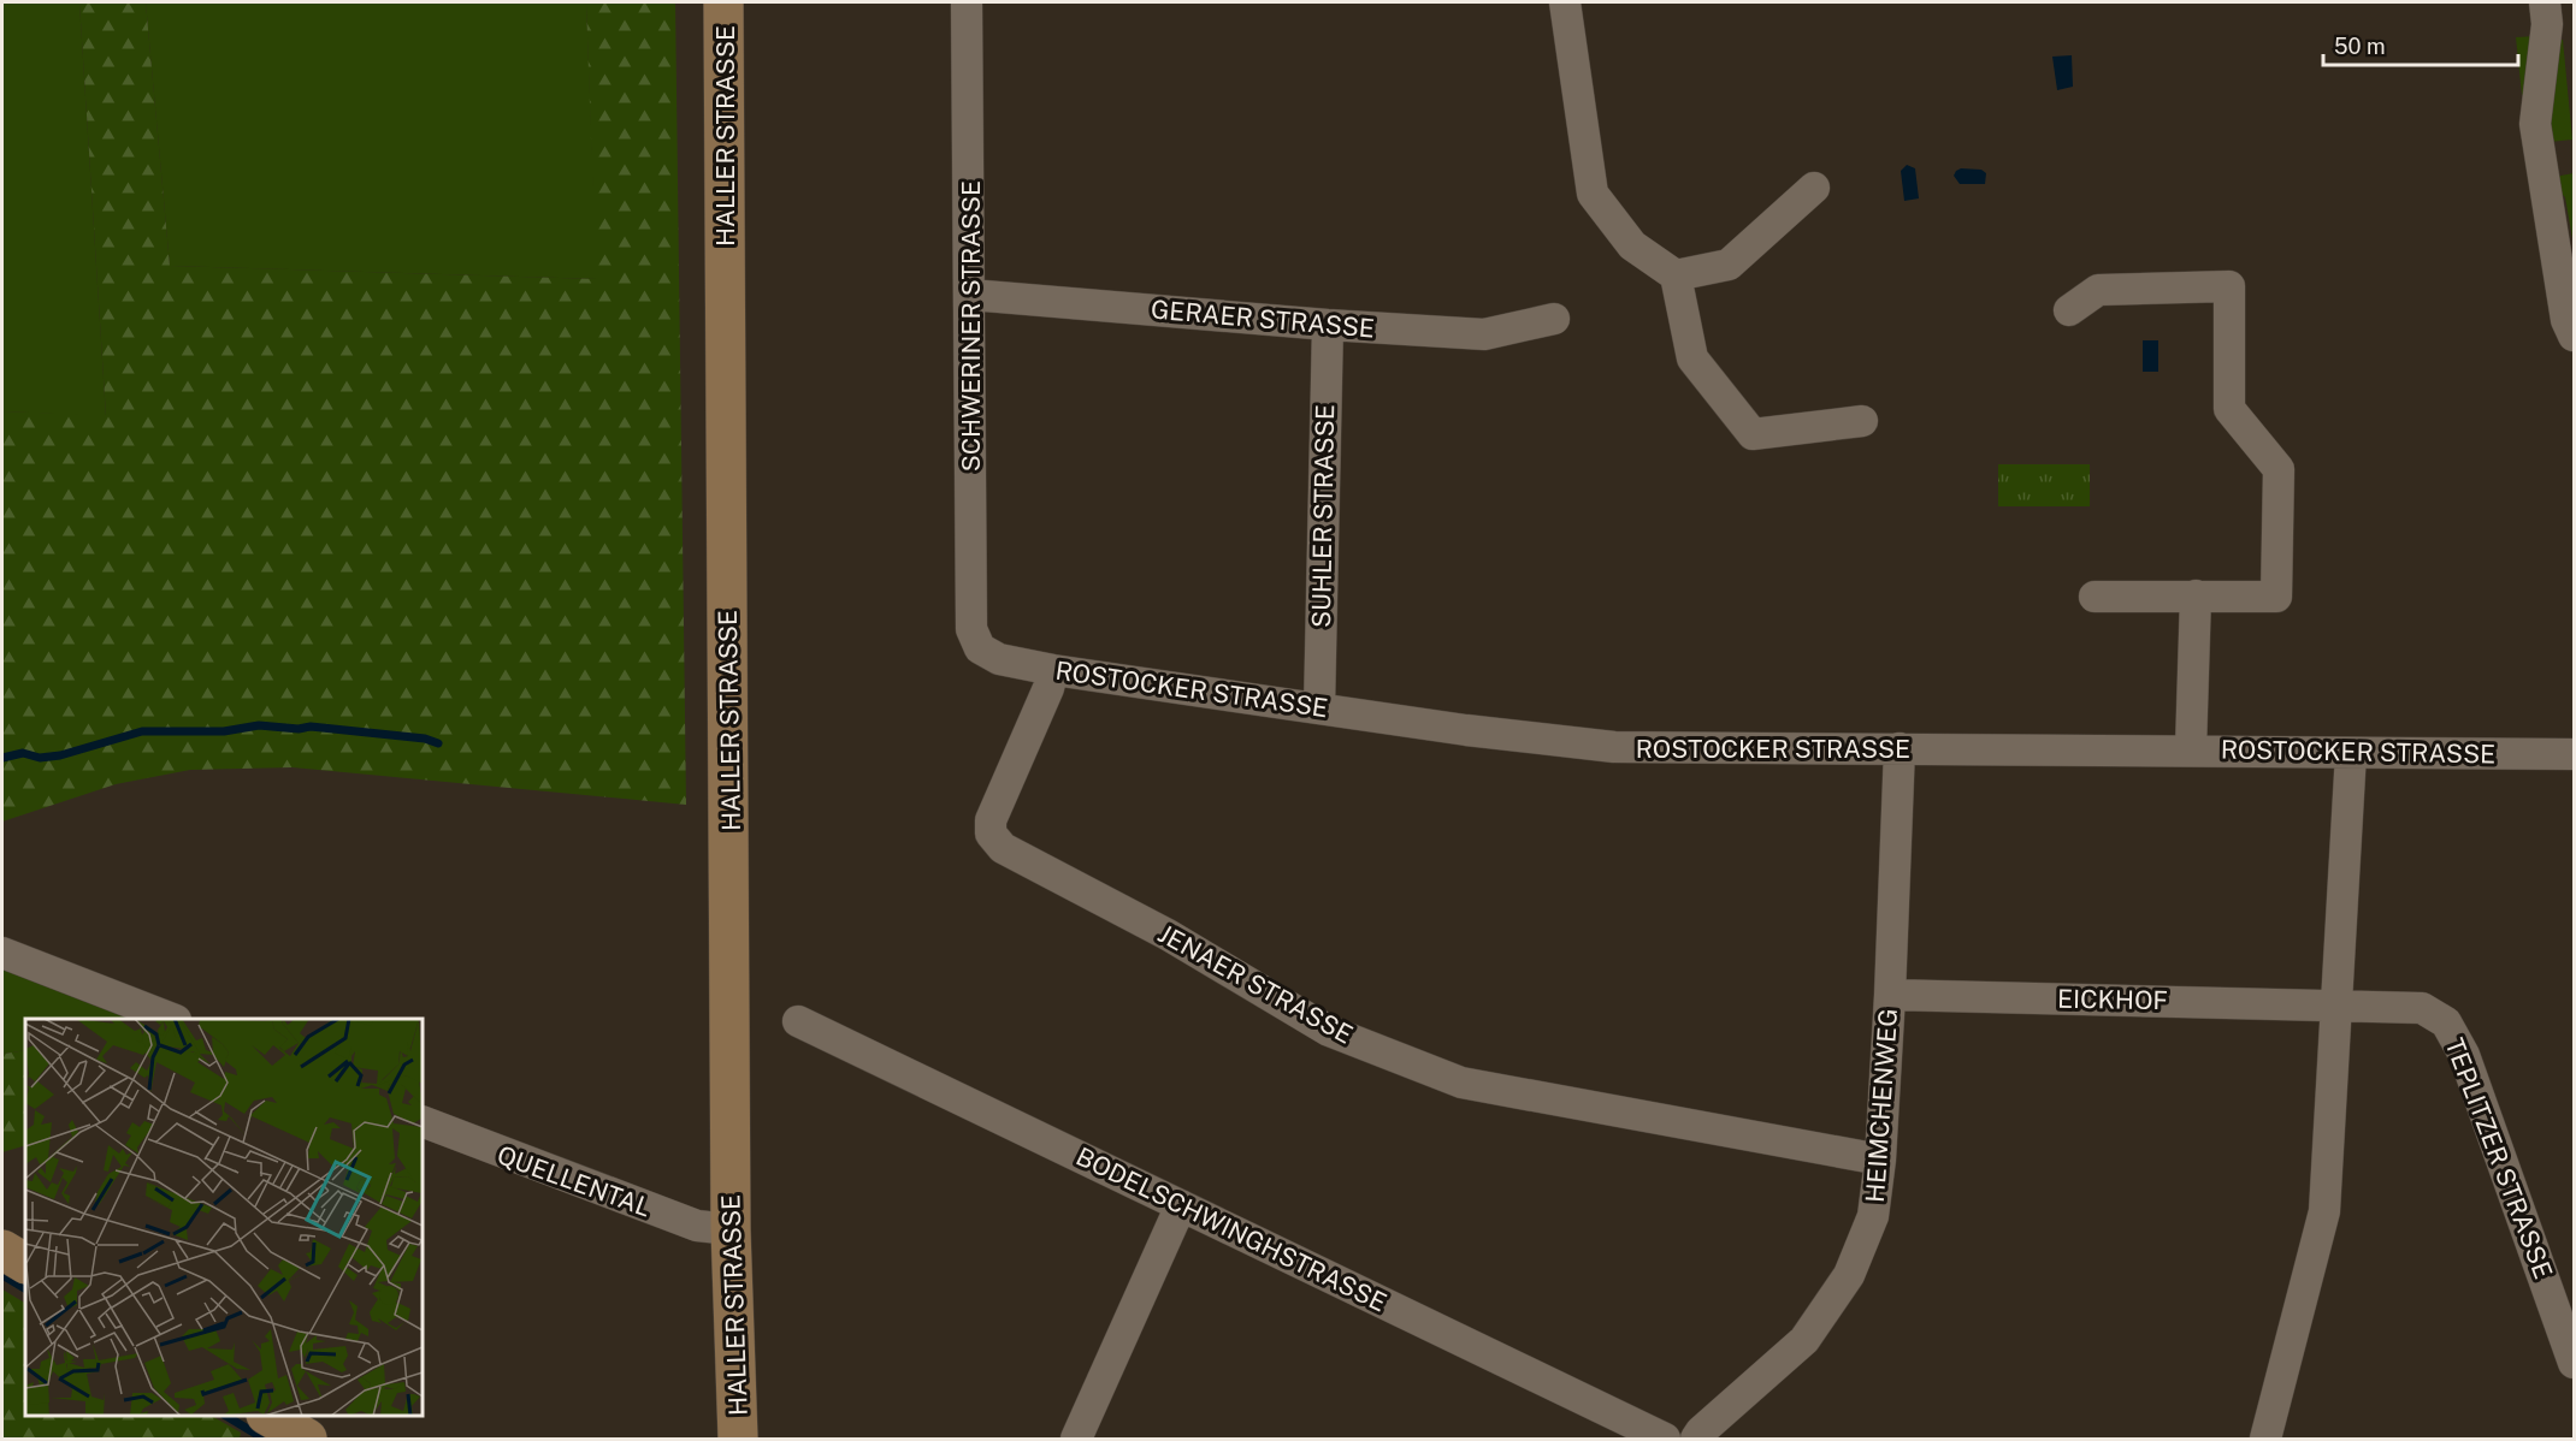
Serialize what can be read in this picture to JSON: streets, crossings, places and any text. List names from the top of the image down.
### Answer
{
  "streets": {
    "main road": ["HALLER STRASSE"],
    "street": [
      "GERAER STRASSE",
      "SCHWERINER STRASSE",
      "SUHLER STRASSE",
      "ROSTOCKER STRASSE",
      "JENAER STRASSE",
      "EICKHOF",
      "HEIMCHENWEG",
      "TEPLITZER STRASSE",
      "QUELLENTAL",
      "BODELSCHWINGHSTRASSE"
    ]
  },
  "crossings": [
    ["HALLER STRASSE", "QUELLENTAL"],
    ["GERAER STRASSE", "SCHWERINER STRASSE"],
    ["GERAER STRASSE", "SUHLER STRASSE"],
    ["SCHWERINER STRASSE", "ROSTOCKER STRASSE"],
    ["SUHLER STRASSE", "ROSTOCKER STRASSE"],
    ["ROSTOCKER STRASSE", "JENAER STRASSE"],
    ["ROSTOCKER STRASSE", "HEIMCHENWEG"],
    ["JENAER STRASSE", "HEIMCHENWEG"],
    ["EICKHOF", "HEIMCHENWEG"],
    ["EICKHOF", "TEPLITZER STRASSE"]
  ],
  "scale_bar": "50 m"
}
